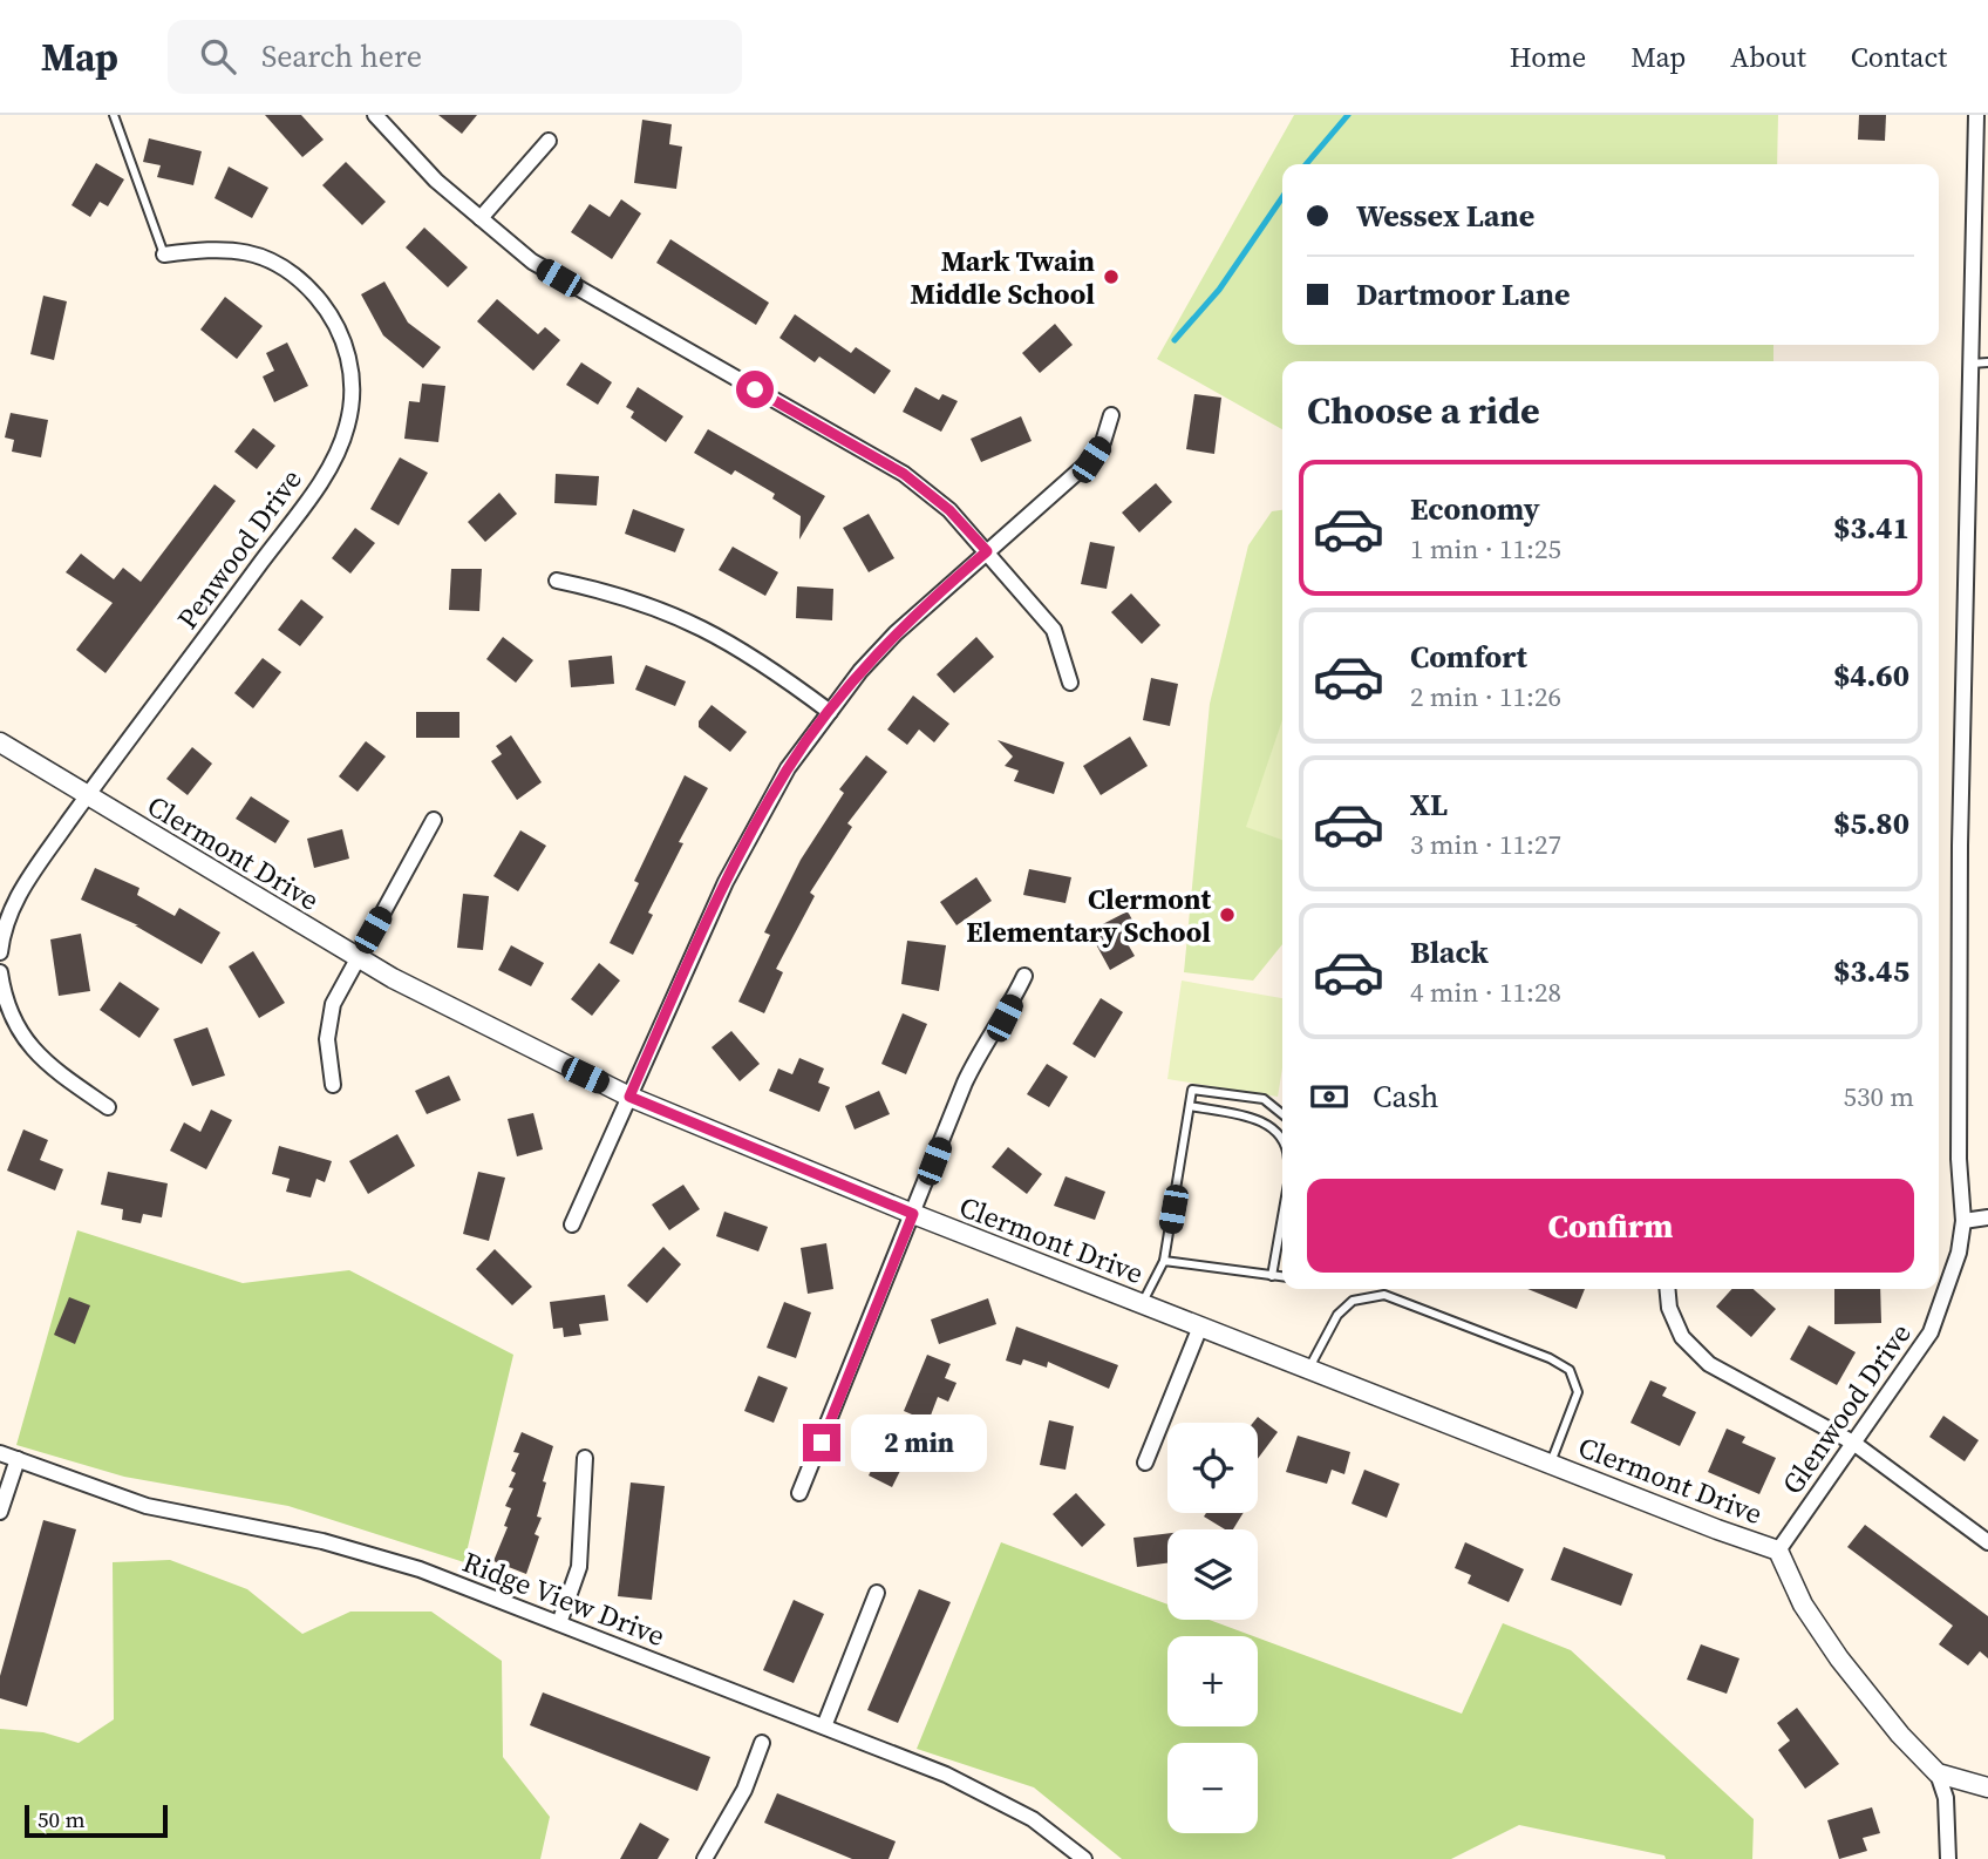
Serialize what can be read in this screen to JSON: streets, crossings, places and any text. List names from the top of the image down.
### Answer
{
  "streets": {
    "street": [
      "Penwood Drive",
      "Clermont Drive",
      "Glenwood Drive",
      "Ridge View Drive"
    ]
  },
  "crossings": [
    ["Penwood Drive", "Clermont Drive"],
    ["Clermont Drive", "Glenwood Drive"]
  ],
  "places": ["Mark Twain Middle School", "Clermont Elementary School"],
  "scale_bar": "50 m",
  "page": {
    "header": "Map",
    "search": "Search here",
    "nav": [
      "Home",
      "Map",
      "About",
      "Contact"
    ],
    "banner": ["Wessex Lane", "Dartmoor Lane"],
    "heading": "Choose a ride",
    "list": [
      {
        "name": "Economy",
        "note": "1 min · 11:25",
        "value": "$3.41"
      },
      {
        "name": "Comfort",
        "note": "2 min · 11:26",
        "value": "$4.60"
      },
      {
        "name": "XL",
        "note": "3 min · 11:27",
        "value": "$5.80"
      },
      {
        "name": "Black",
        "note": "4 min · 11:28",
        "value": "$3.45"
      }
    ],
    "pay": ["Cash", "530 m"],
    "buttons": "Confirm",
    "bubble": "2 min",
    "map_buttons": ["+", "−"],
    "scale": "50 m"
  }
}
